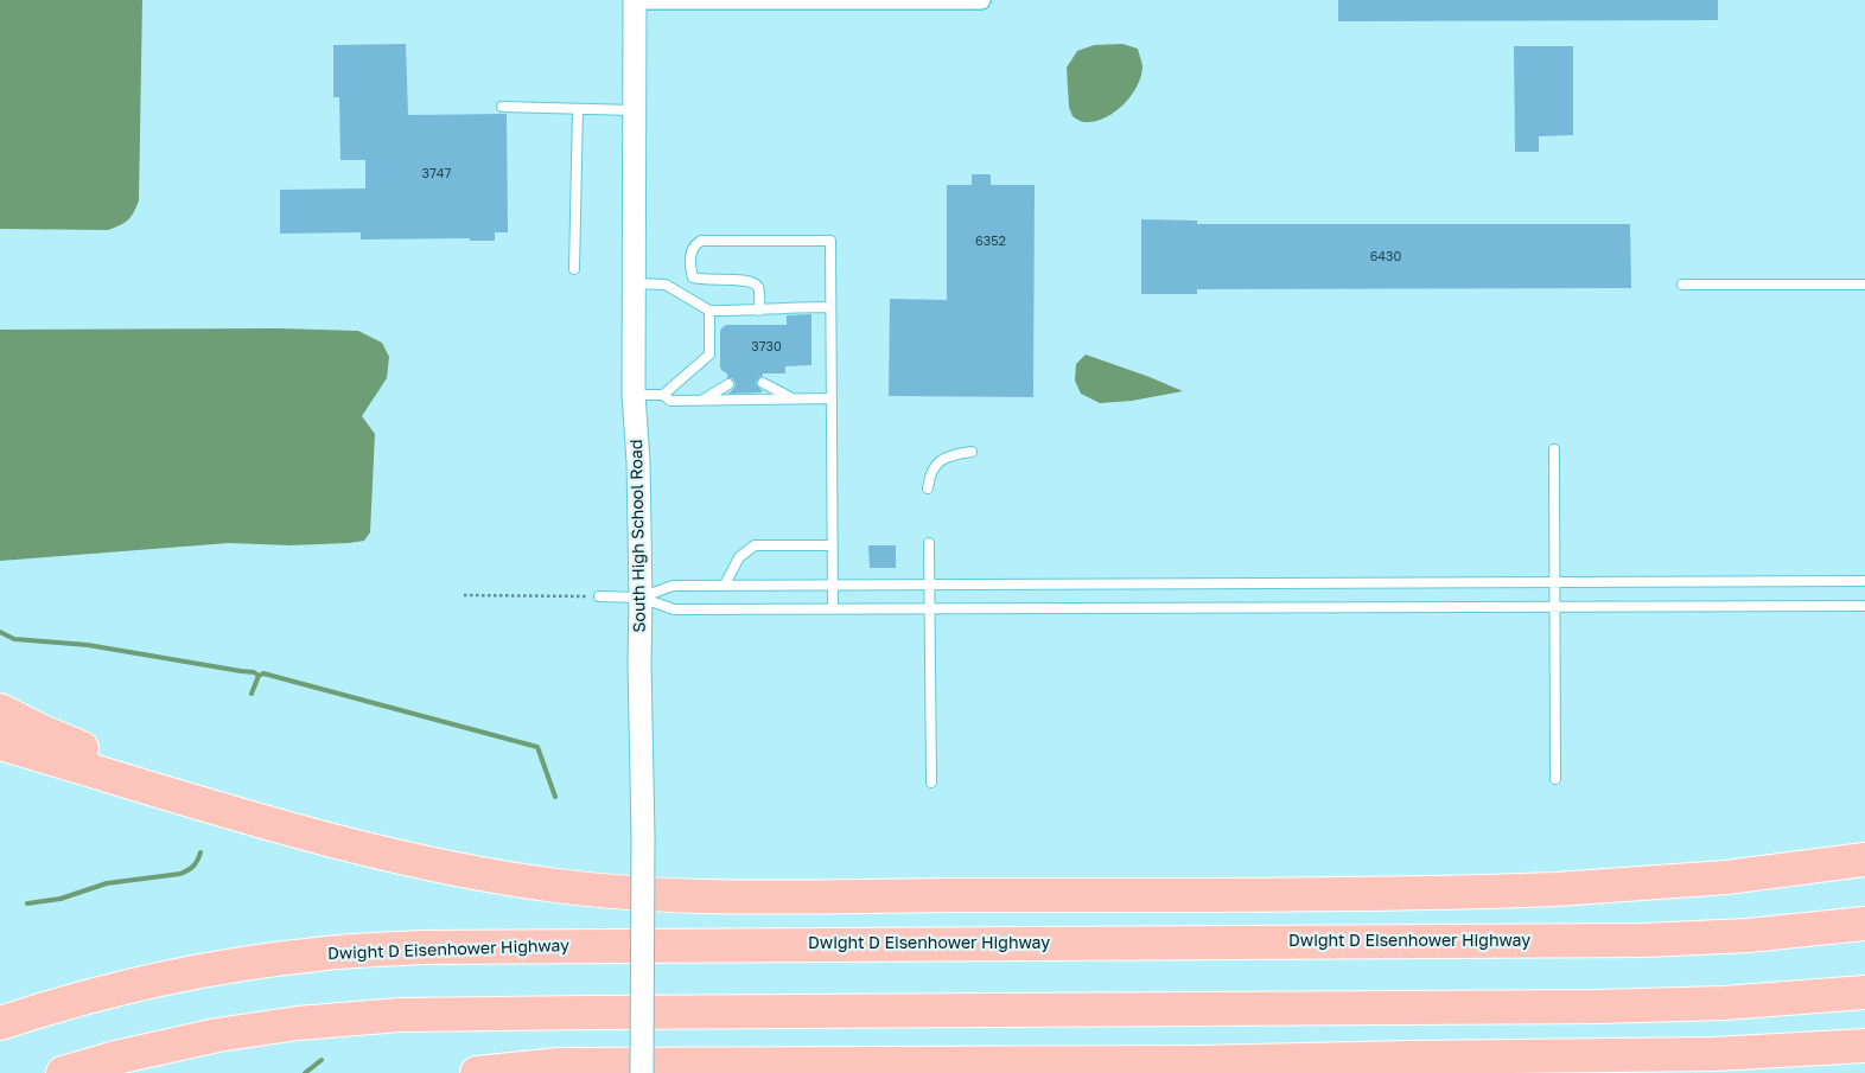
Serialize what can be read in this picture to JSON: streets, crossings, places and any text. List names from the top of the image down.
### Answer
{
  "streets": {
    "highway": ["Dwight D Eisenhower Highway"],
    "street": ["South High School Road"]
  },
  "house_numbers": [
    "3747",
    "6352",
    "6430",
    "3730"
  ]
}
